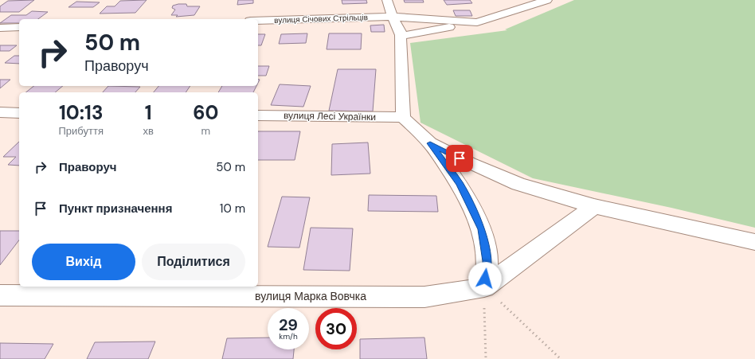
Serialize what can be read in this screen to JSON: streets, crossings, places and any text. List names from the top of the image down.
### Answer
{
  "streets": {
    "street": ["вулиця Січових Стрільців", "вулиця Лесі Українки", "вулиця Марка Вовчка"]
  },
  "page": {
    "turn": ["50 m", "Праворуч"],
    "eta": [
      "10:13",
      "Прибуття",
      "1",
      "хв",
      "60",
      "m"
    ],
    "list": [
      {
        "name": "Праворуч",
        "value": "50 m"
      },
      {
        "name": "Пункт призначення",
        "value": "10 m"
      }
    ],
    "buttons": ["Вихід", "Поділитися"],
    "speed": "29 km/h",
    "limit": "30"
  }
}
